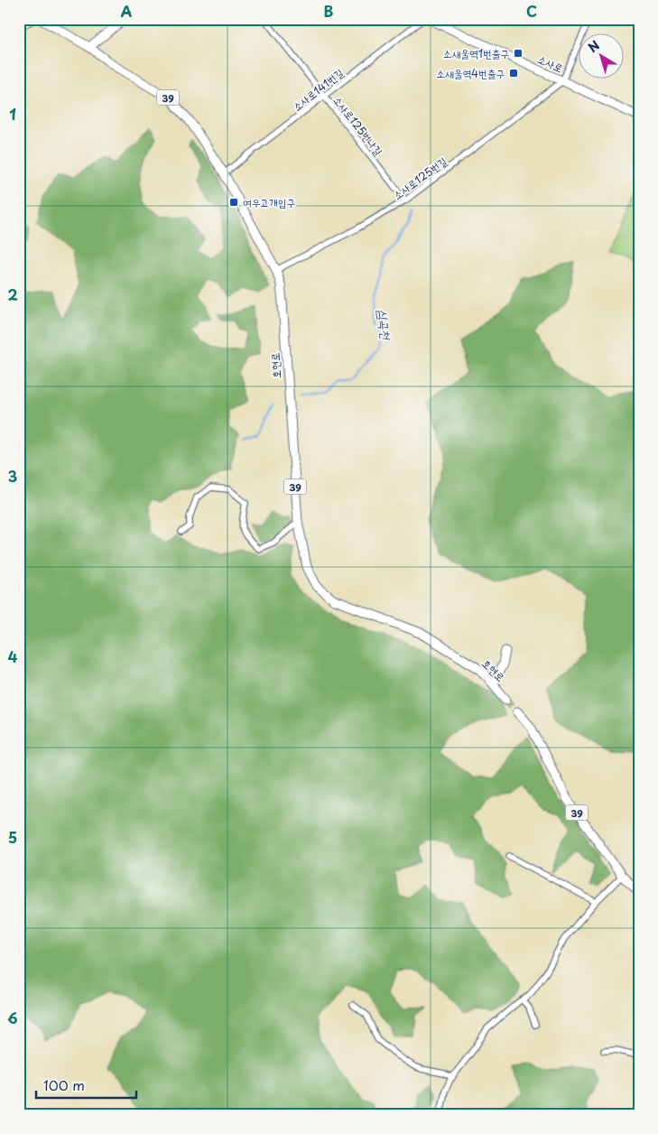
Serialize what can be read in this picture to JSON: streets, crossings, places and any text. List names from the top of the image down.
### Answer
{
  "streets": {
    "main road": ["소사로", "39", "호현로"],
    "street": ["소사로141번길", "소사로125번나길", "소사로125번길"]
  },
  "crossings": [
    ["소사로", "소사로125번길"],
    ["소사로141번길", "소사로125번나길"],
    ["소사로141번길", "호현로"],
    ["소사로125번나길", "소사로125번길"],
    ["소사로125번길", "호현로"]
  ],
  "water": ["심곡천"],
  "places": {
    "transit": ["소새울역1번출구", "소새울역4번출구", "여우고개입구"]
  },
  "scale_bar": "100 m",
  "north": "top left",
  "grid": {
    "columns": ["A", "B", "C"],
    "rows": [
      "1",
      "2",
      "3",
      "4",
      "5",
      "6"
    ]
  }
}
